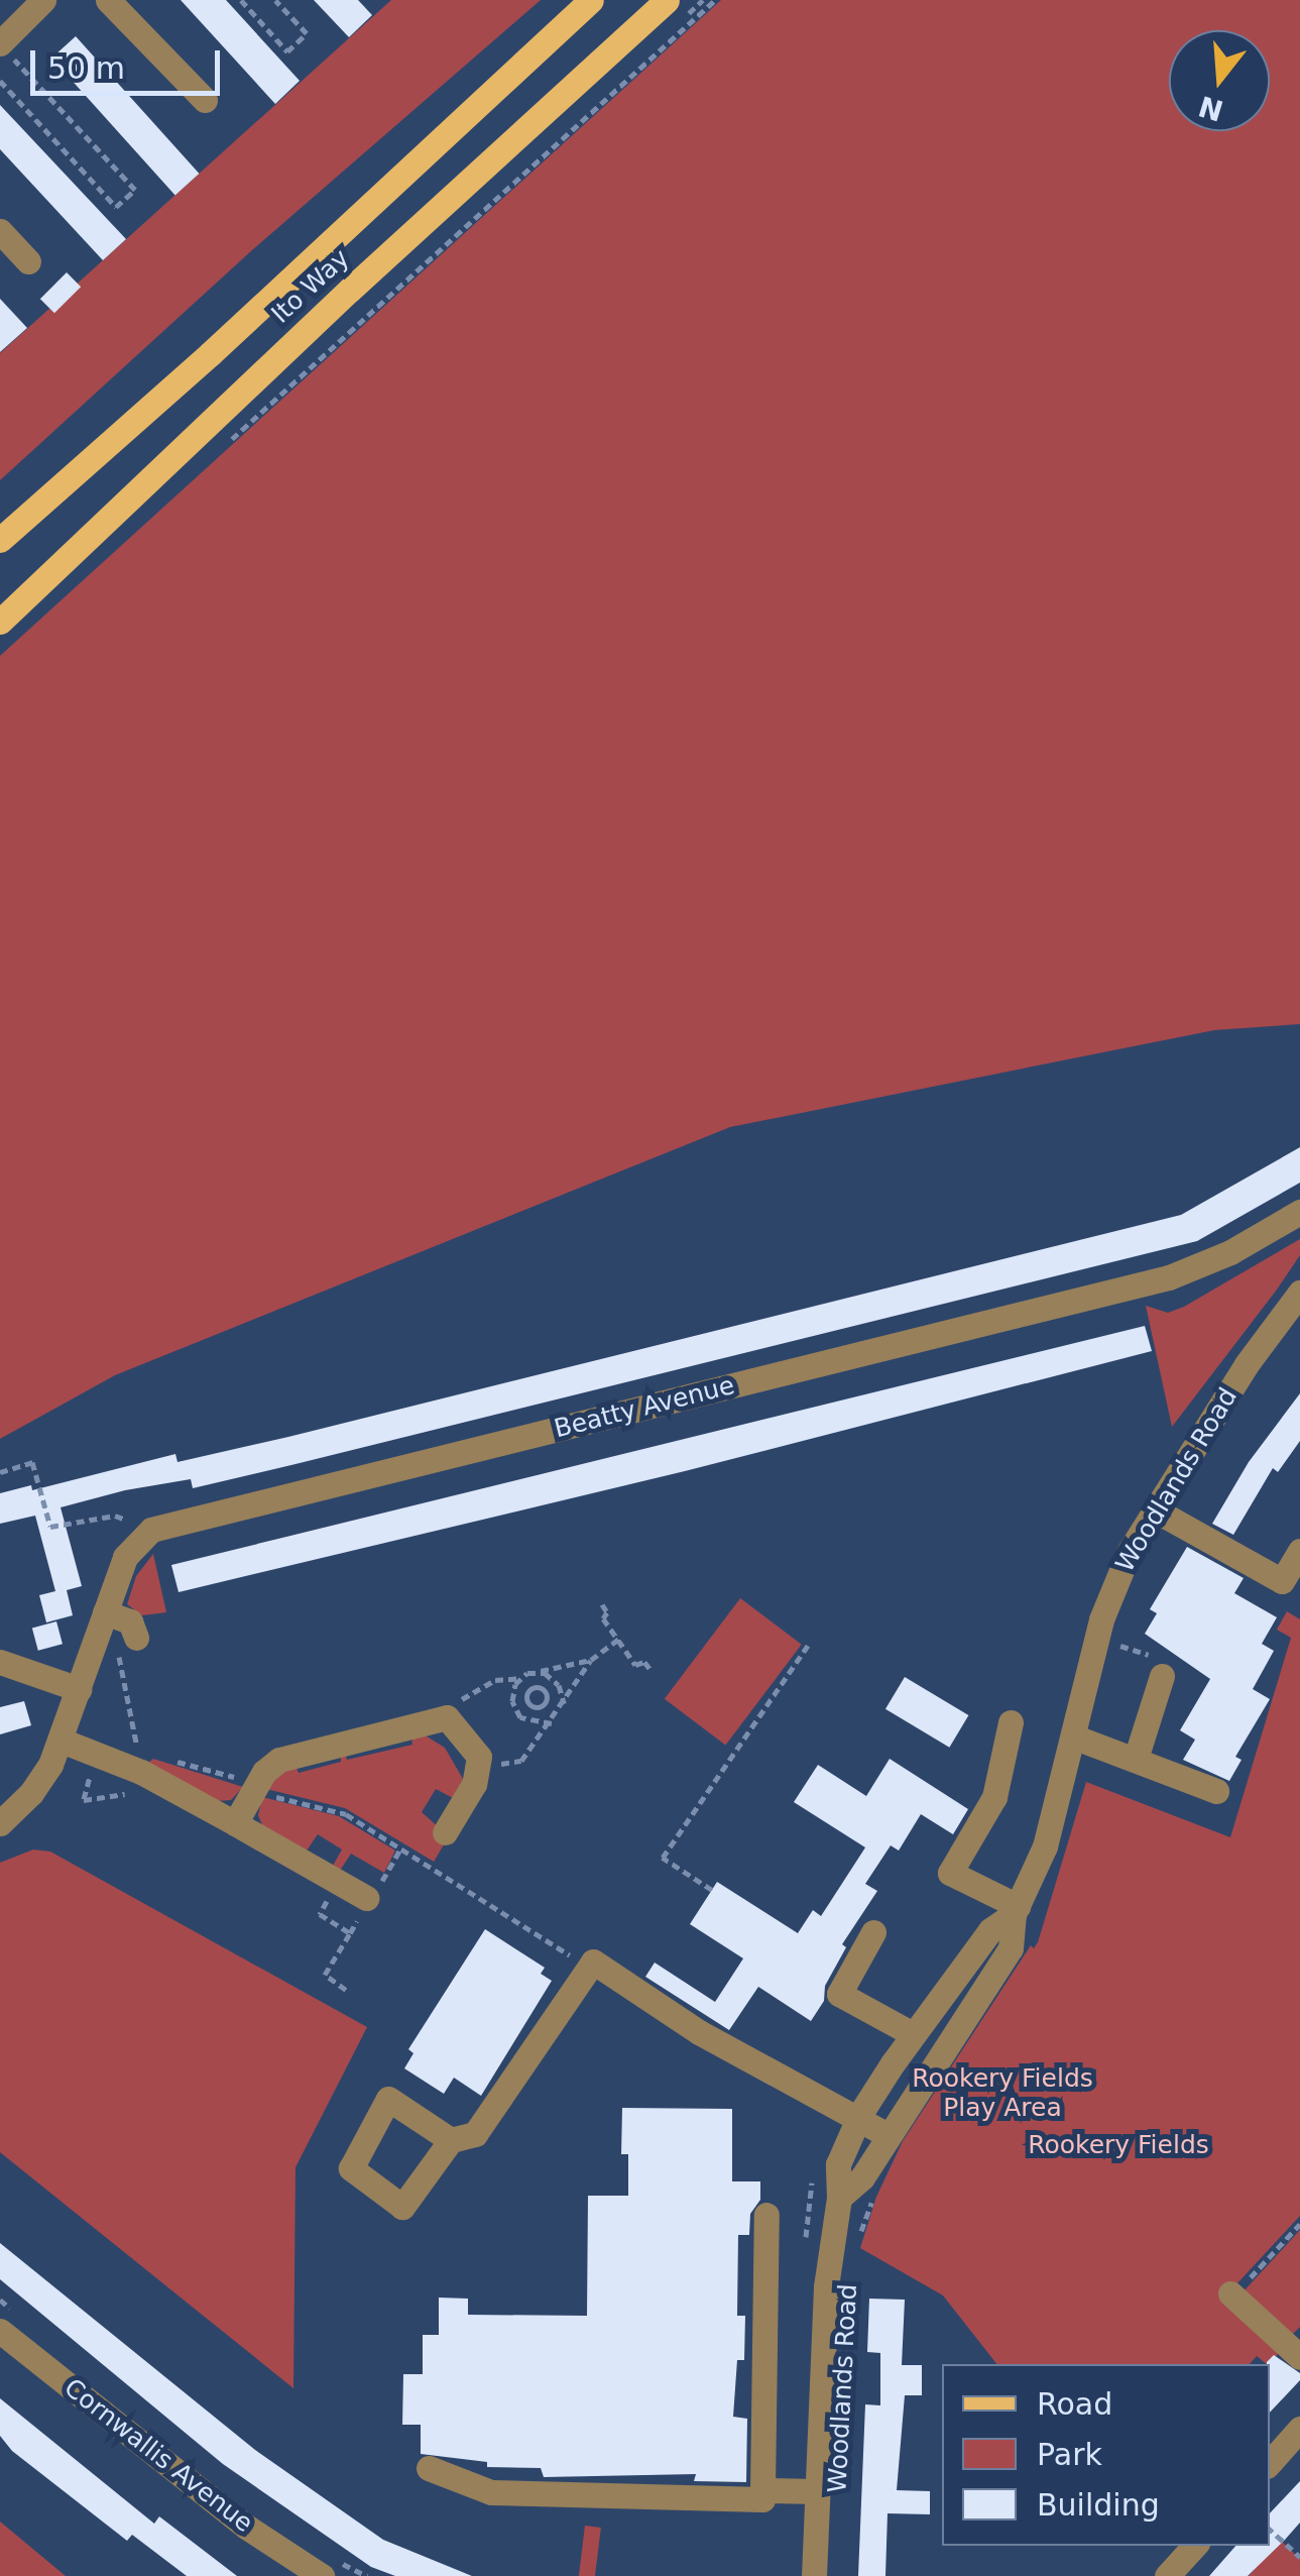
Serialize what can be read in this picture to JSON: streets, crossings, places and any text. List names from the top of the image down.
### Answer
{
  "streets": {
    "main road": ["Ito Way"],
    "street": ["Beatty Avenue", "Woodlands Road", "Cornwallis Avenue"]
  },
  "parks": ["Rookery Fields Play Area", "Rookery Fields"],
  "legend": ["Road", "Park", "Building"],
  "scale_bar": "50 m",
  "north": "bottom"
}
